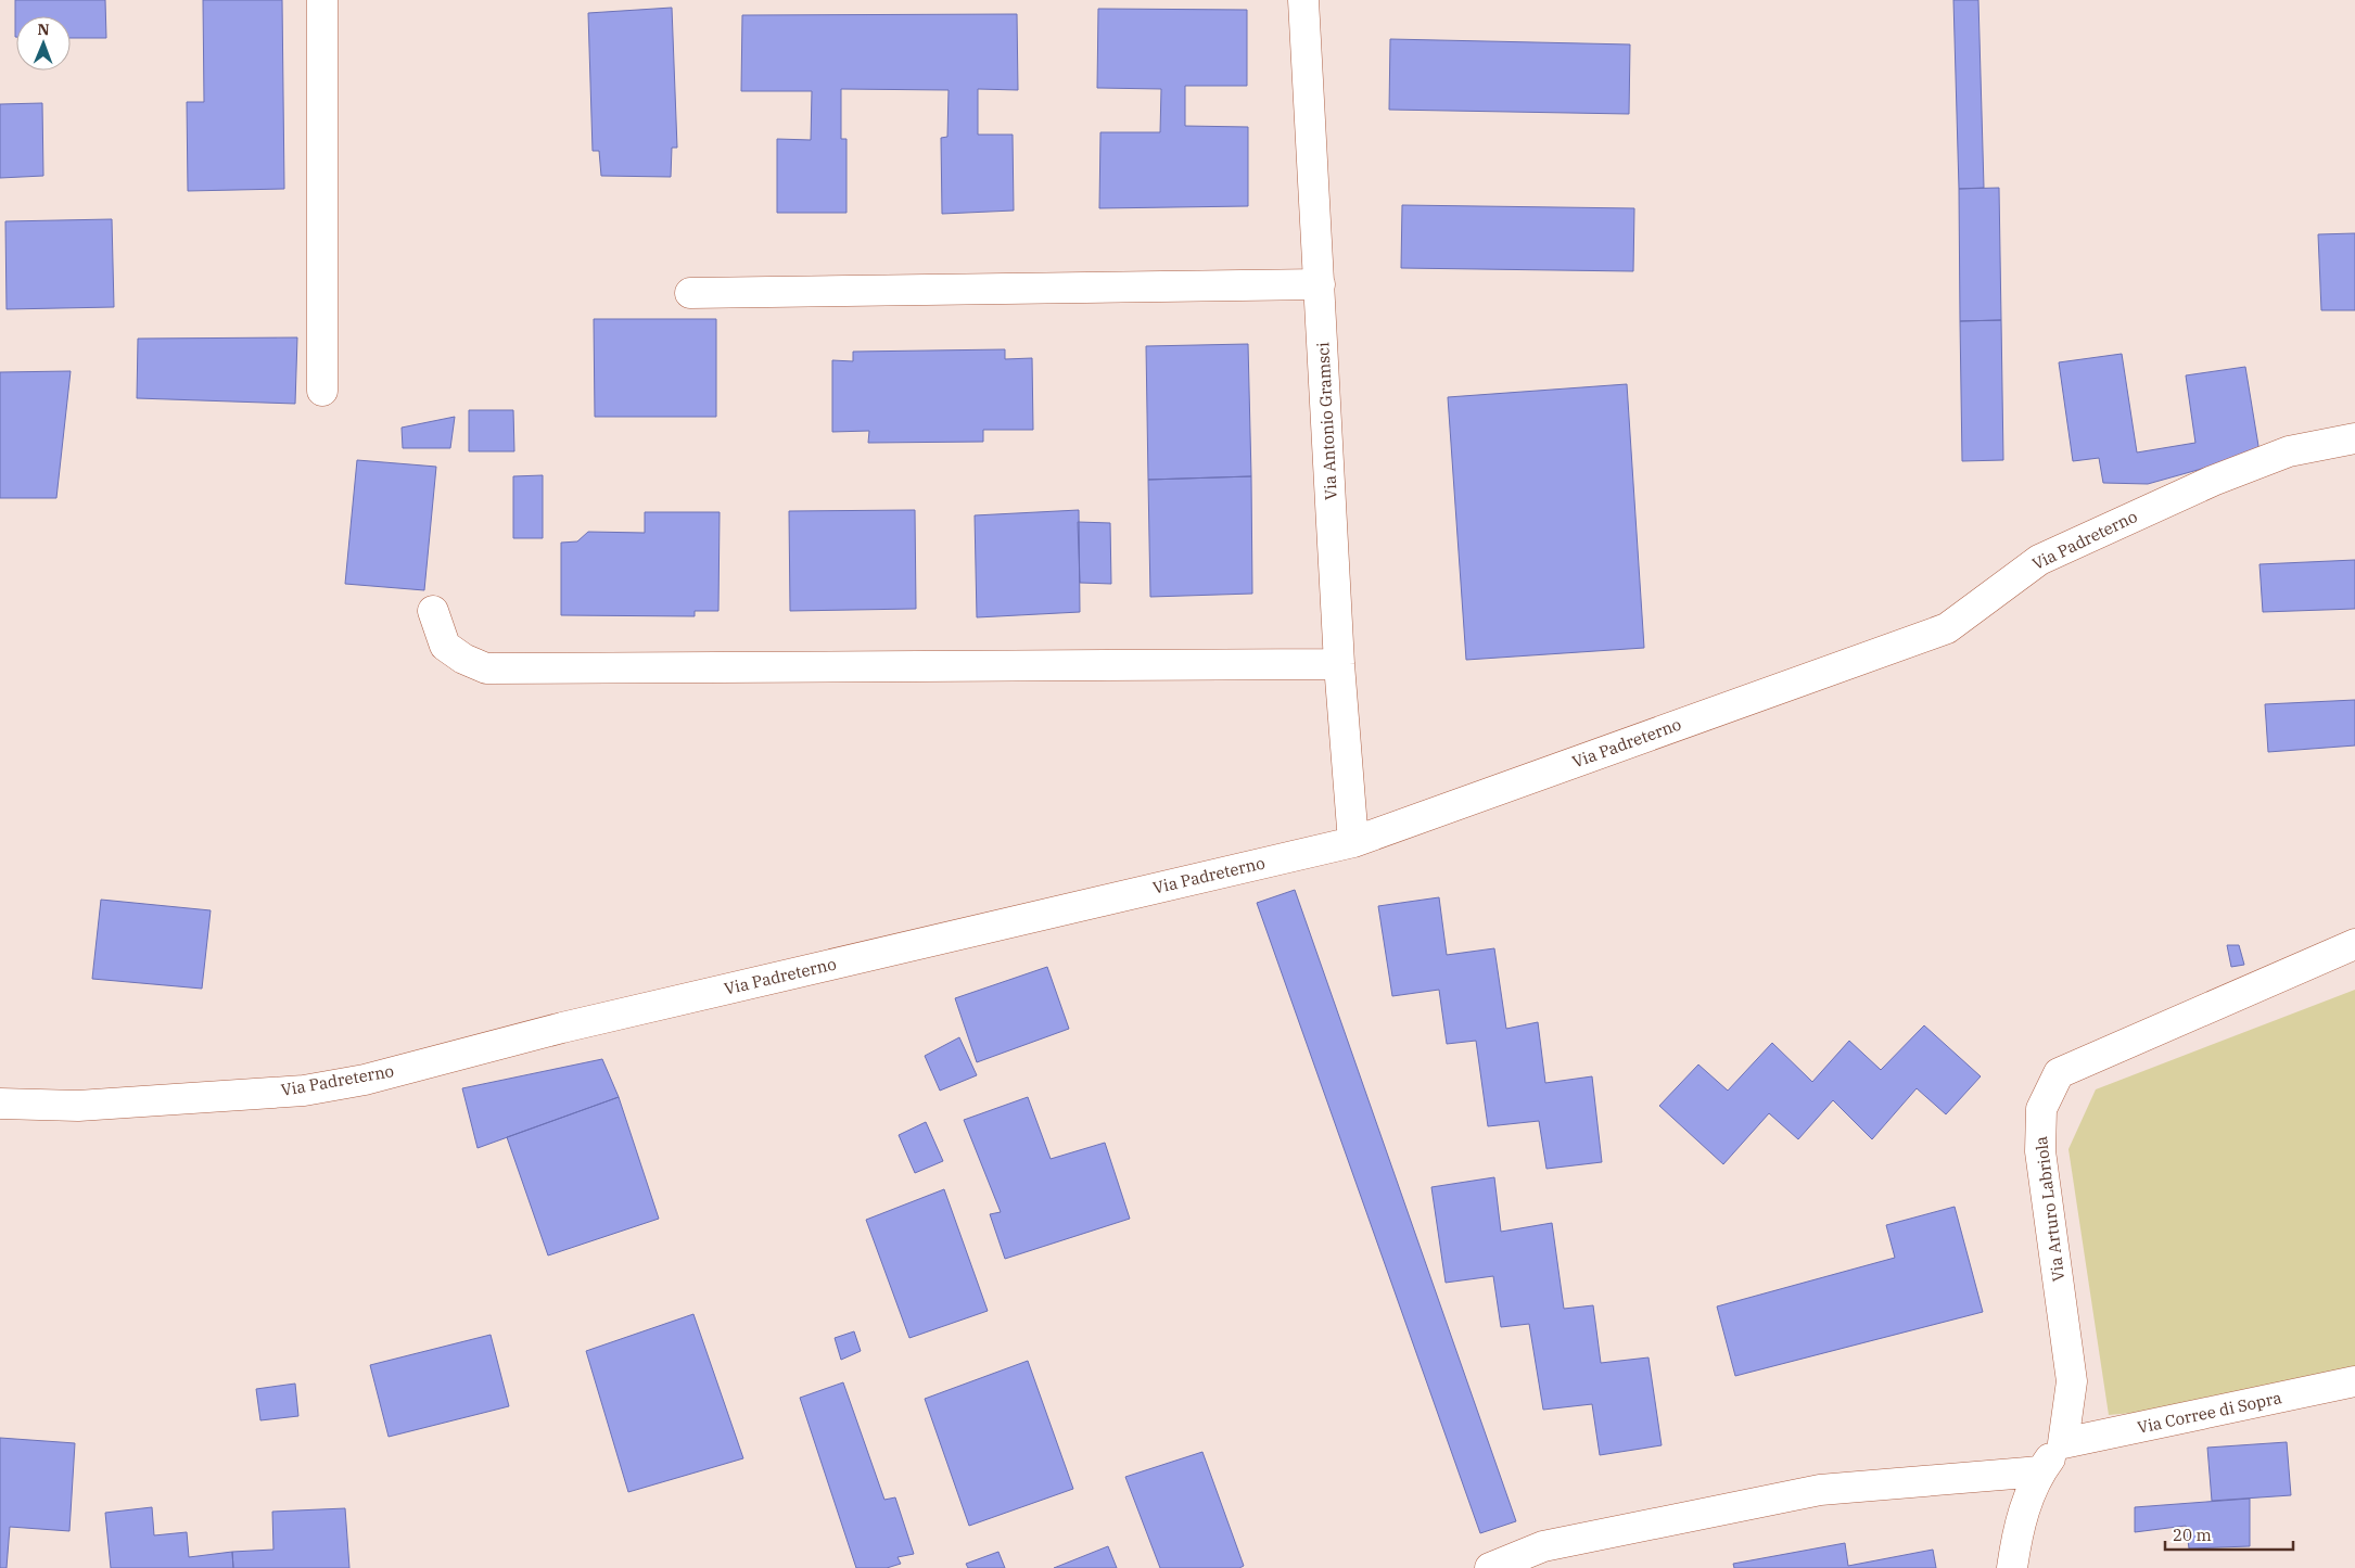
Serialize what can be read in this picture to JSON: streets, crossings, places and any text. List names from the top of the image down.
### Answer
{
  "streets": {
    "street": [
      "Via Antonio Gramsci",
      "Via Padreterno",
      "Via Arturo Labriola",
      "Via Corree di Sopra"
    ]
  },
  "crossings": [
    ["Via Antonio Gramsci", "Via Padreterno"],
    ["Via Arturo Labriola", "Via Corree di Sopra"]
  ],
  "scale_bar": "20 m",
  "north": "top"
}
